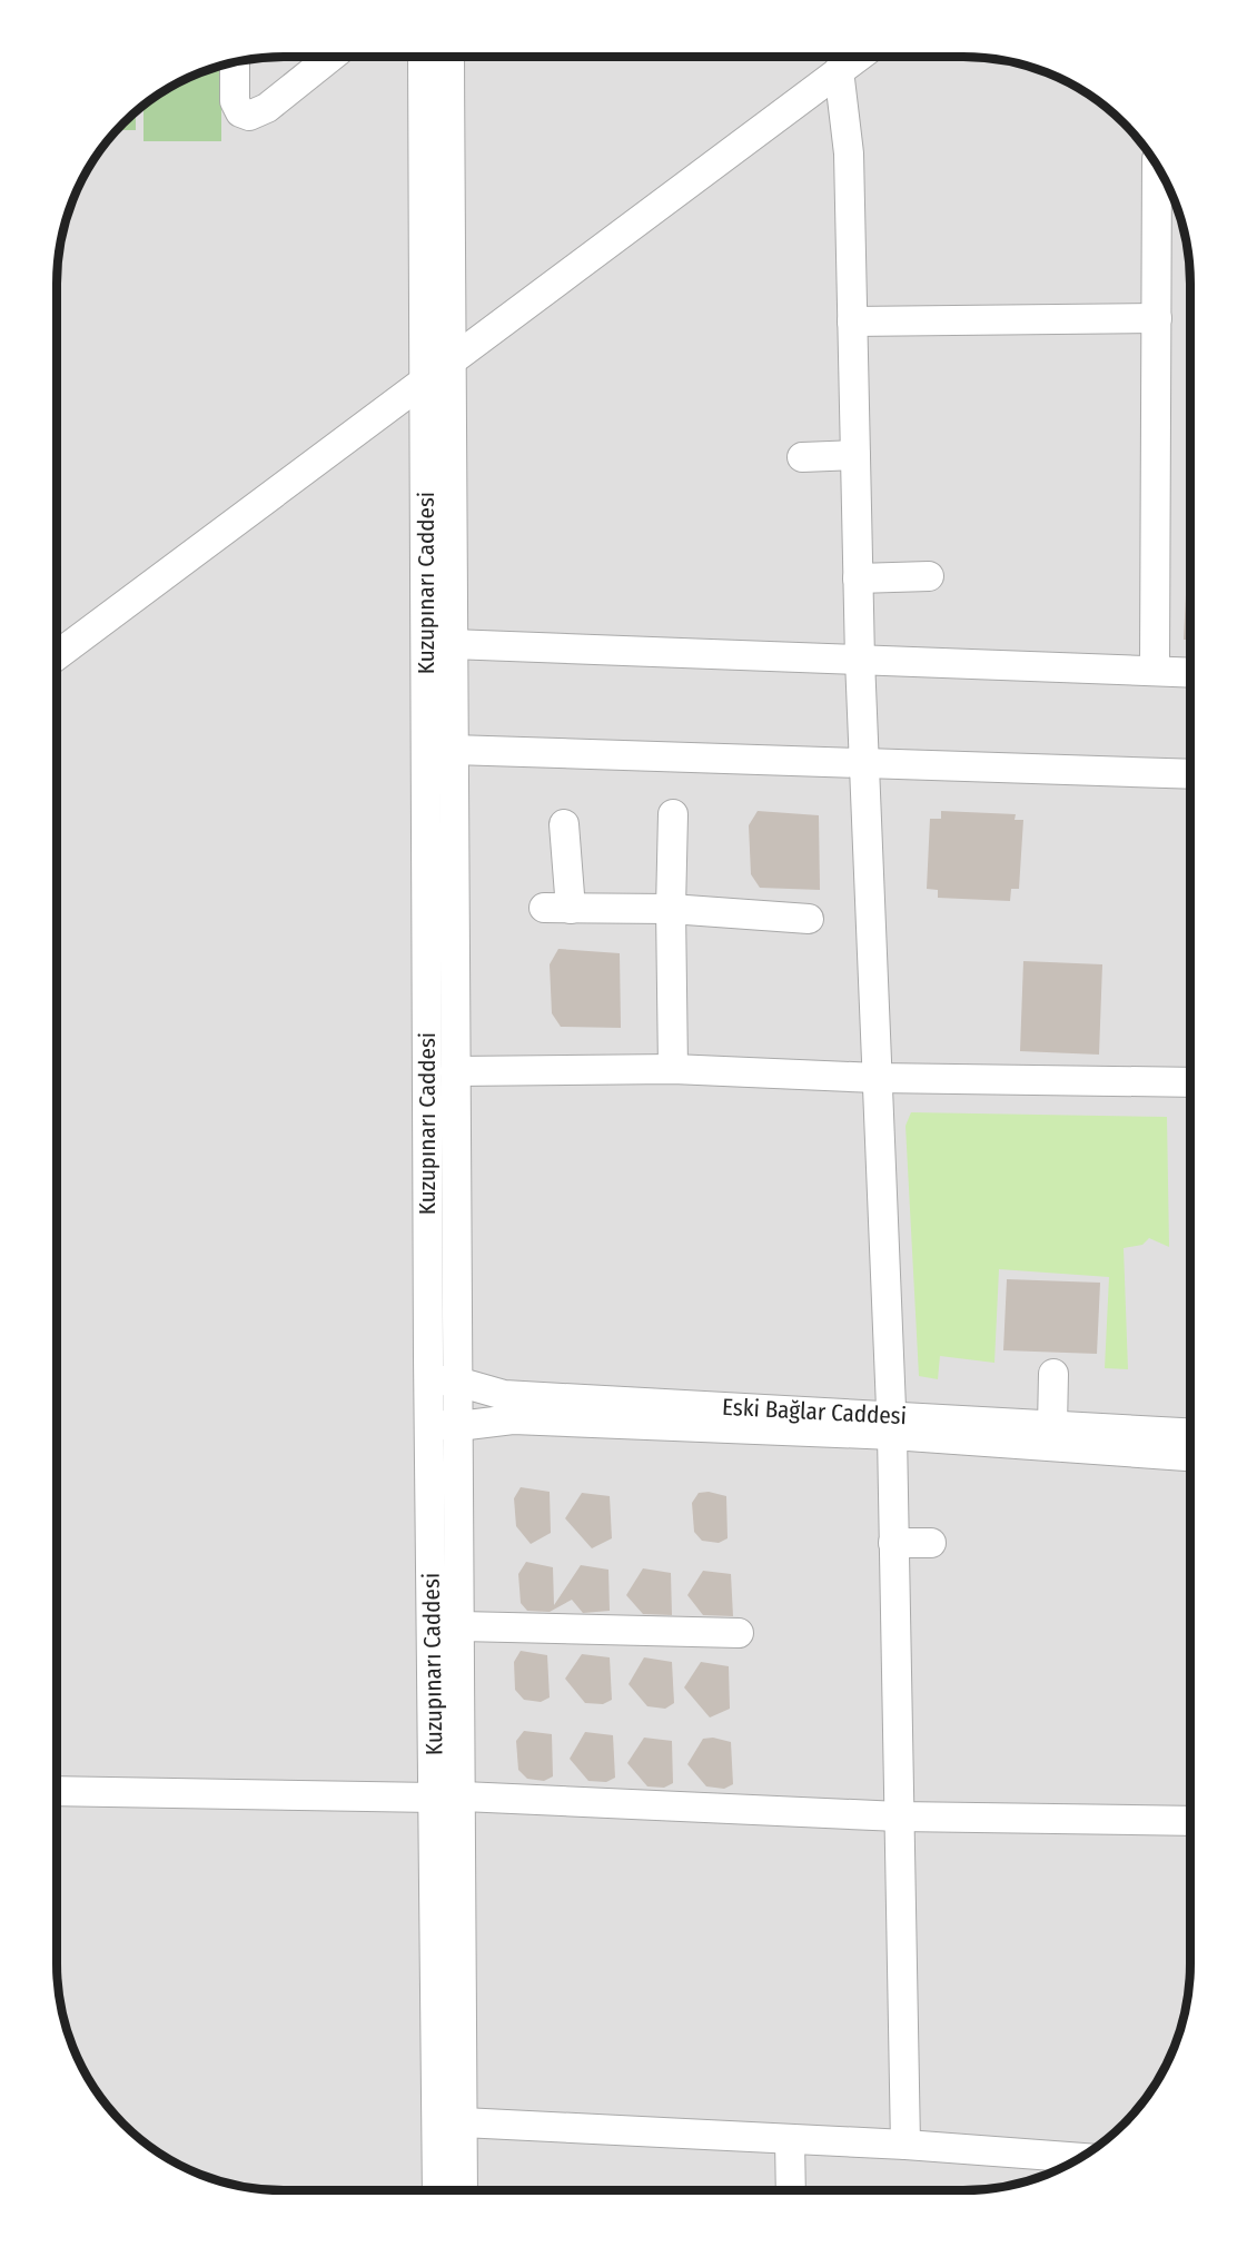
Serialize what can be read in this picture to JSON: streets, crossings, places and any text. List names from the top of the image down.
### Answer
{
  "streets": {
    "street": ["Kuzupınarı Caddesi", "Eski Bağlar Caddesi"]
  },
  "crossings": [
    ["Kuzupınarı Caddesi", "Eski Bağlar Caddesi"]
  ]
}
